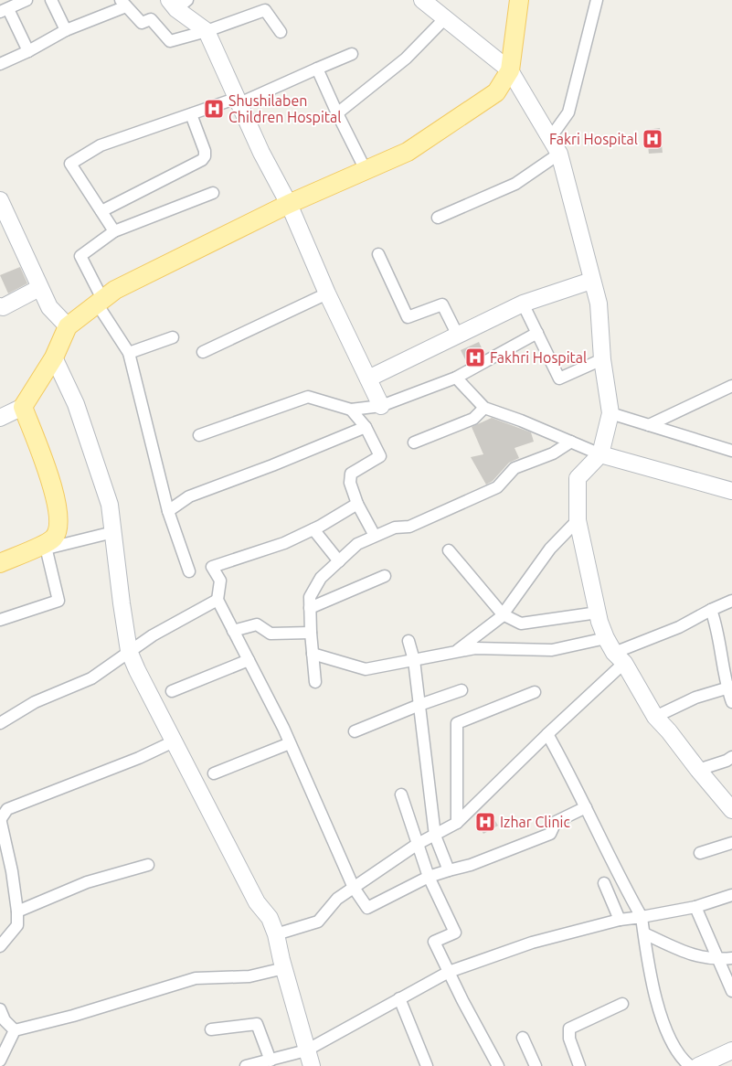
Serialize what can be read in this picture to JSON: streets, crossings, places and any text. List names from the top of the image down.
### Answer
{
  "places": {
    "hospital": [
      "Shushilaben Children Hospital",
      "Fakri Hospital",
      "Fakhri Hospital",
      "Izhar Clinic"
    ]
  }
}
